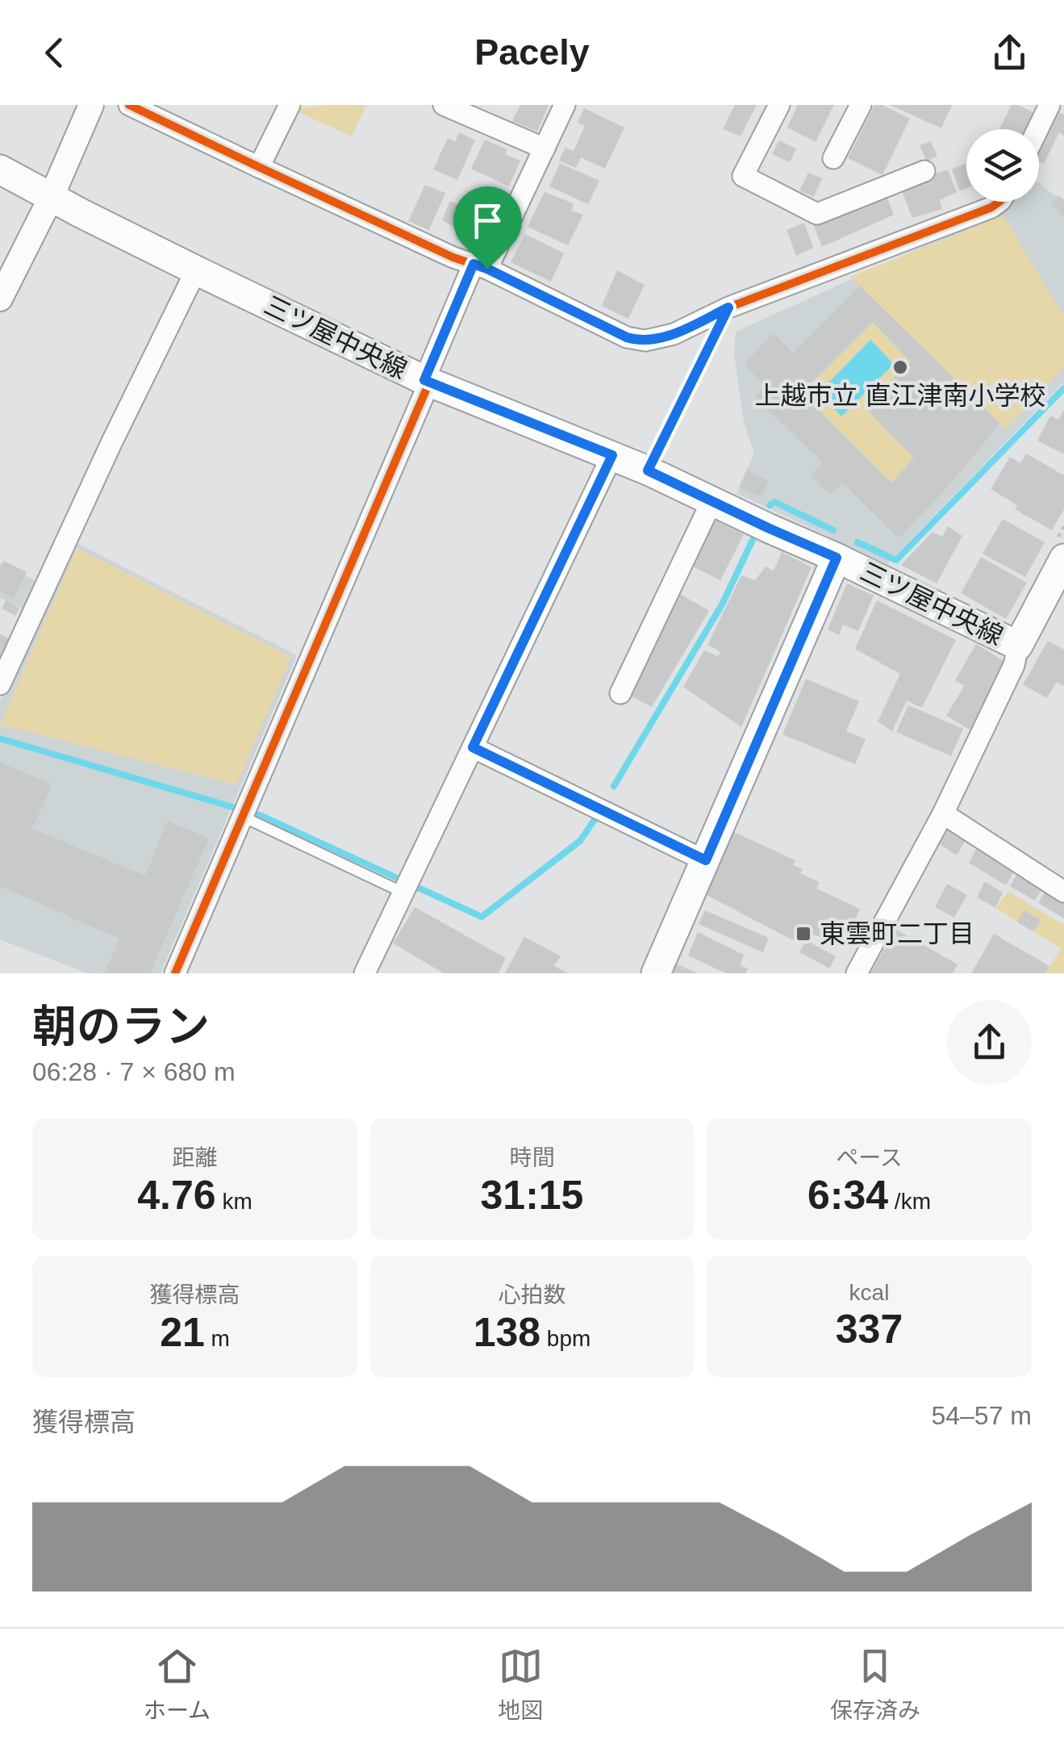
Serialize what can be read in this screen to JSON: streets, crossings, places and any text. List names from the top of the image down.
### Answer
{
  "streets": {
    "main road": ["三ツ屋中央線"]
  },
  "places": {
    "other": ["上越市立 直江津南小学校"],
    "transit": ["東雲町二丁目"]
  },
  "page": {
    "header": "Pacely",
    "heading": ["朝のラン", "06:28 · 7 × 680 m"],
    "stats": [
      ["距離", "4.76 km"],
      ["時間", "31:15"],
      ["ペース", "6:34 /km"],
      ["獲得標高", "21 m"],
      ["心拍数", "138 bpm"],
      ["kcal", "337"]
    ],
    "chart": ["獲得標高", "54–57 m"],
    "tabs": ["ホーム", "地図", "保存済み"]
  }
}
